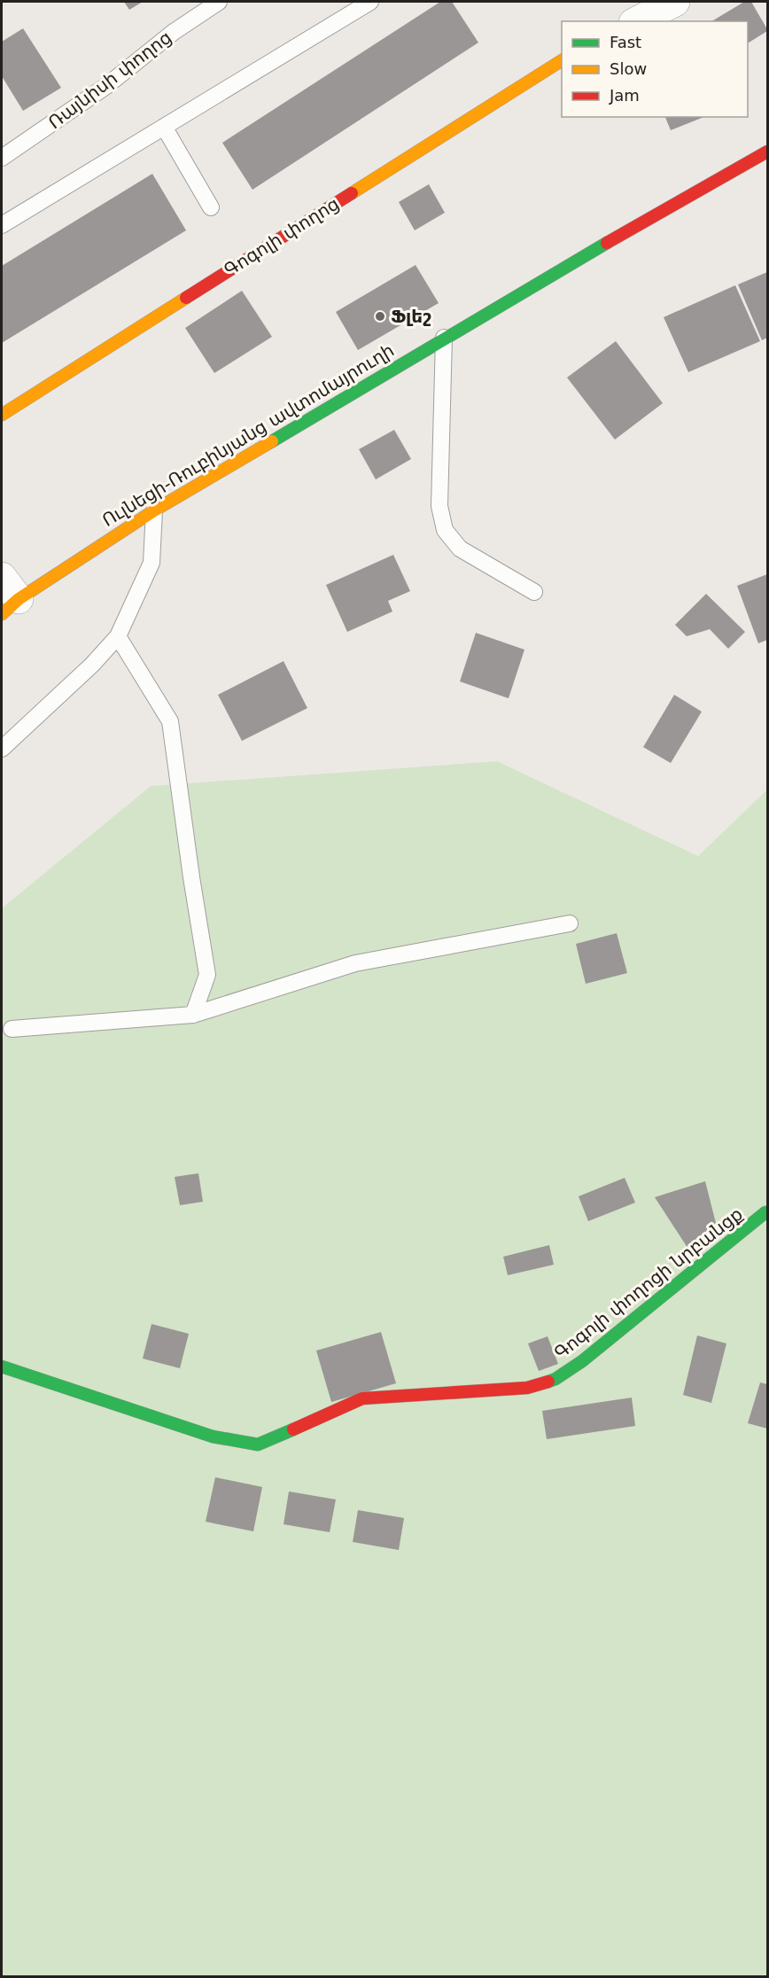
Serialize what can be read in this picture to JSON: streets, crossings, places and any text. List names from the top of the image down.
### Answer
{
  "streets": {
    "street": ["Գոգոլի փողոց", "Ուլնեցի-Ռուբինյանց ավտոմայրուղի", "Գոգոլի փողոցի նրբանցք"],
    "lane": ["Ռայնիսի փողոց"]
  },
  "places": ["Ֆլեշ"],
  "legend": ["Fast", "Slow", "Jam"]
}
